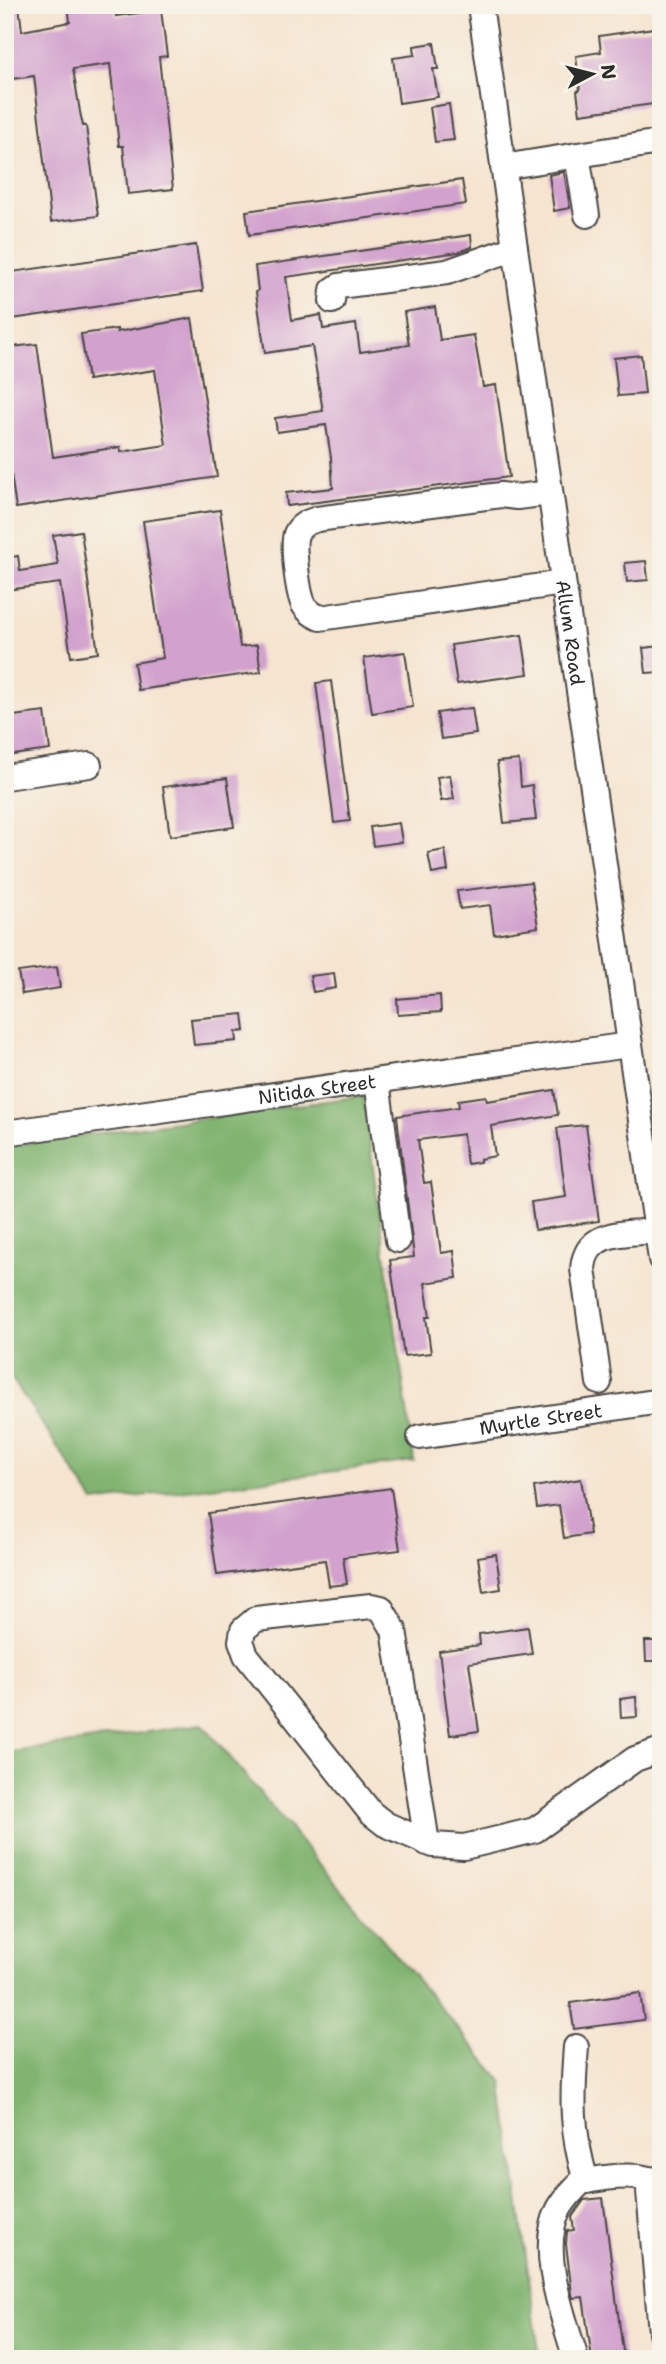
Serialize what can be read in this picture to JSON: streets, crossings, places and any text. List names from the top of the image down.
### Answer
{
  "streets": {
    "street": ["Allum Road", "Nitida Street", "Myrtle Street"]
  },
  "crossings": [
    ["Allum Road", "Nitida Street"]
  ],
  "north": "right"
}
